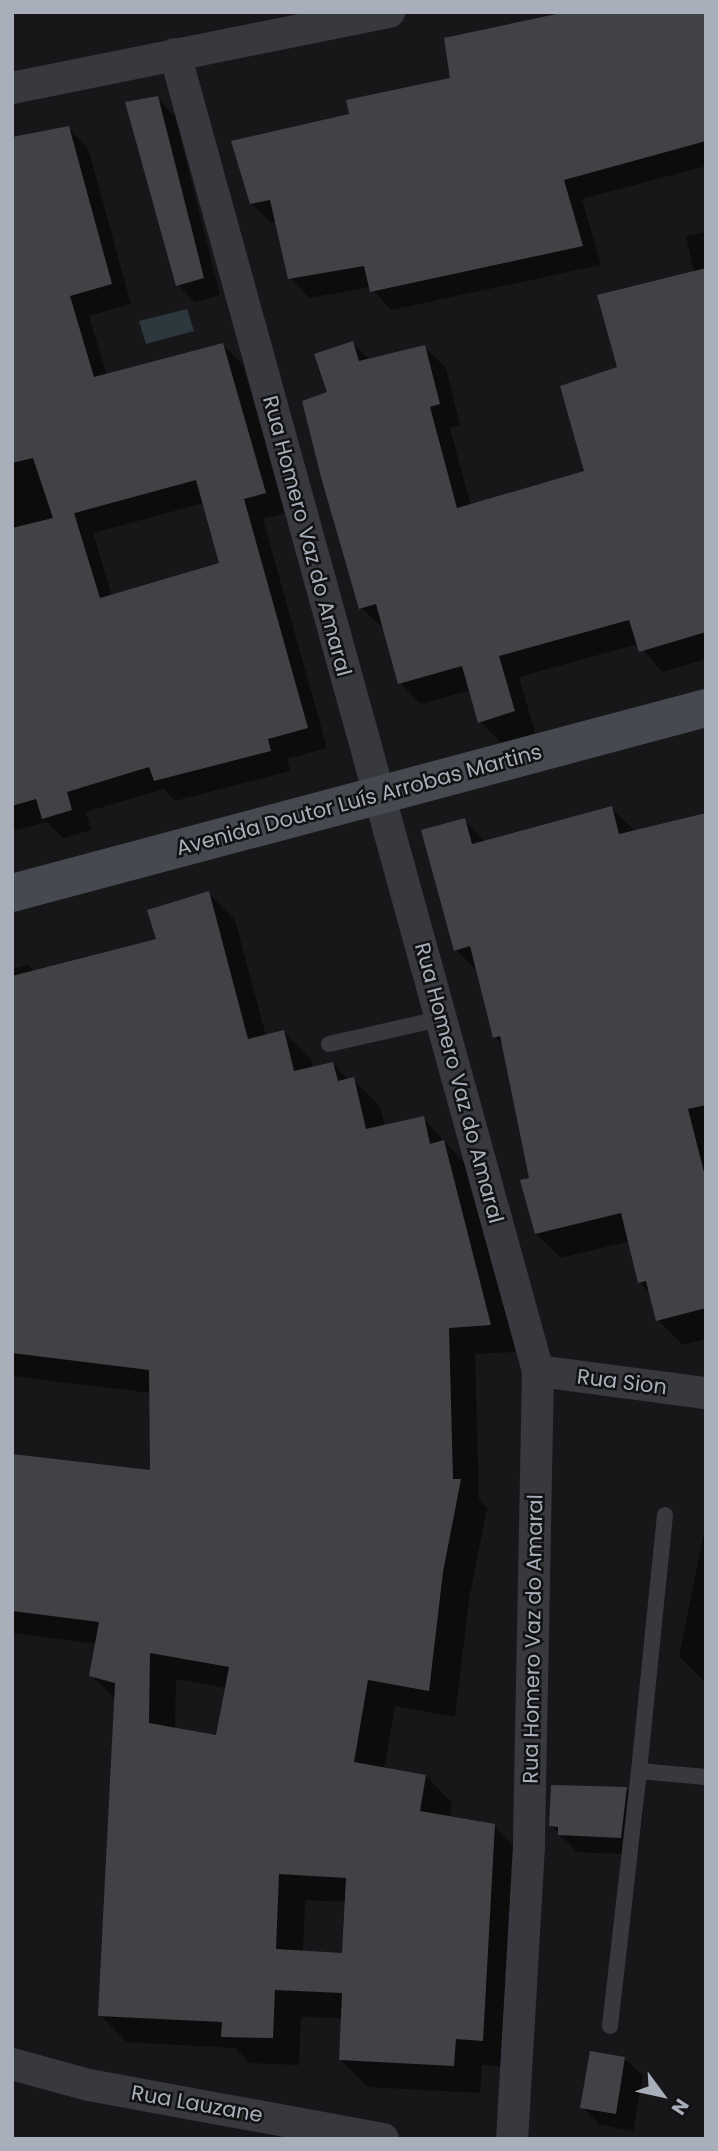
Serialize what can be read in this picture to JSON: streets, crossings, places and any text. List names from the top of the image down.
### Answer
{
  "streets": {
    "street": [
      "Rua Homero Vaz do Amaral",
      "Avenida Doutor Luís Arrobas Martins",
      "Rua Sion",
      "Rua Lauzane"
    ]
  },
  "crossings": [
    ["Rua Homero Vaz do Amaral", "Avenida Doutor Luís Arrobas Martins"],
    ["Rua Homero Vaz do Amaral", "Rua Sion"]
  ],
  "north": "bottom right"
}
